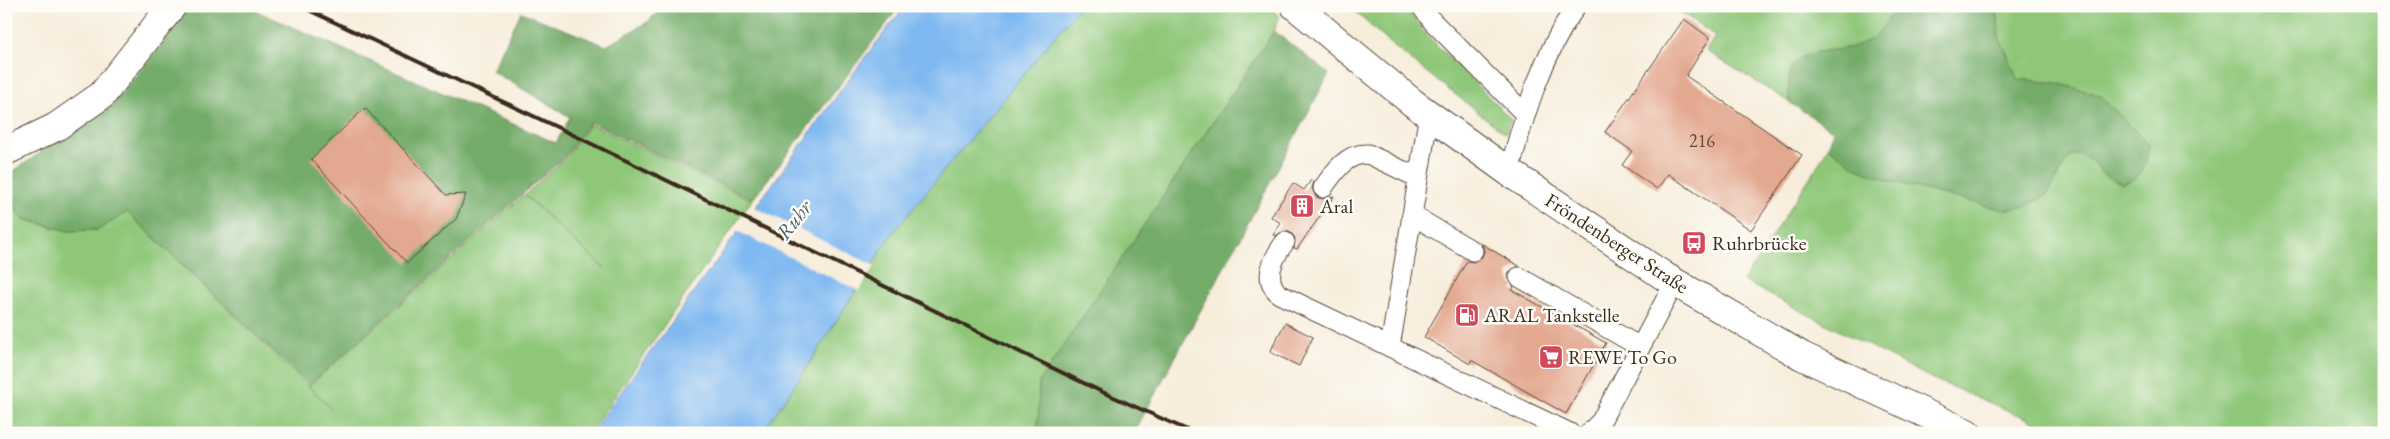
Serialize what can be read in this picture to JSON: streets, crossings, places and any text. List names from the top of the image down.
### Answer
{
  "streets": {
    "main road": ["Fröndenberger Straße"]
  },
  "water": ["Ruhr"],
  "places": {
    "building": ["Aral"],
    "bus stop": ["Ruhrbrücke"],
    "fuel station": ["ARAL Tankstelle"],
    "supermarket": ["REWE To Go"]
  },
  "house_numbers": ["216"]
}
